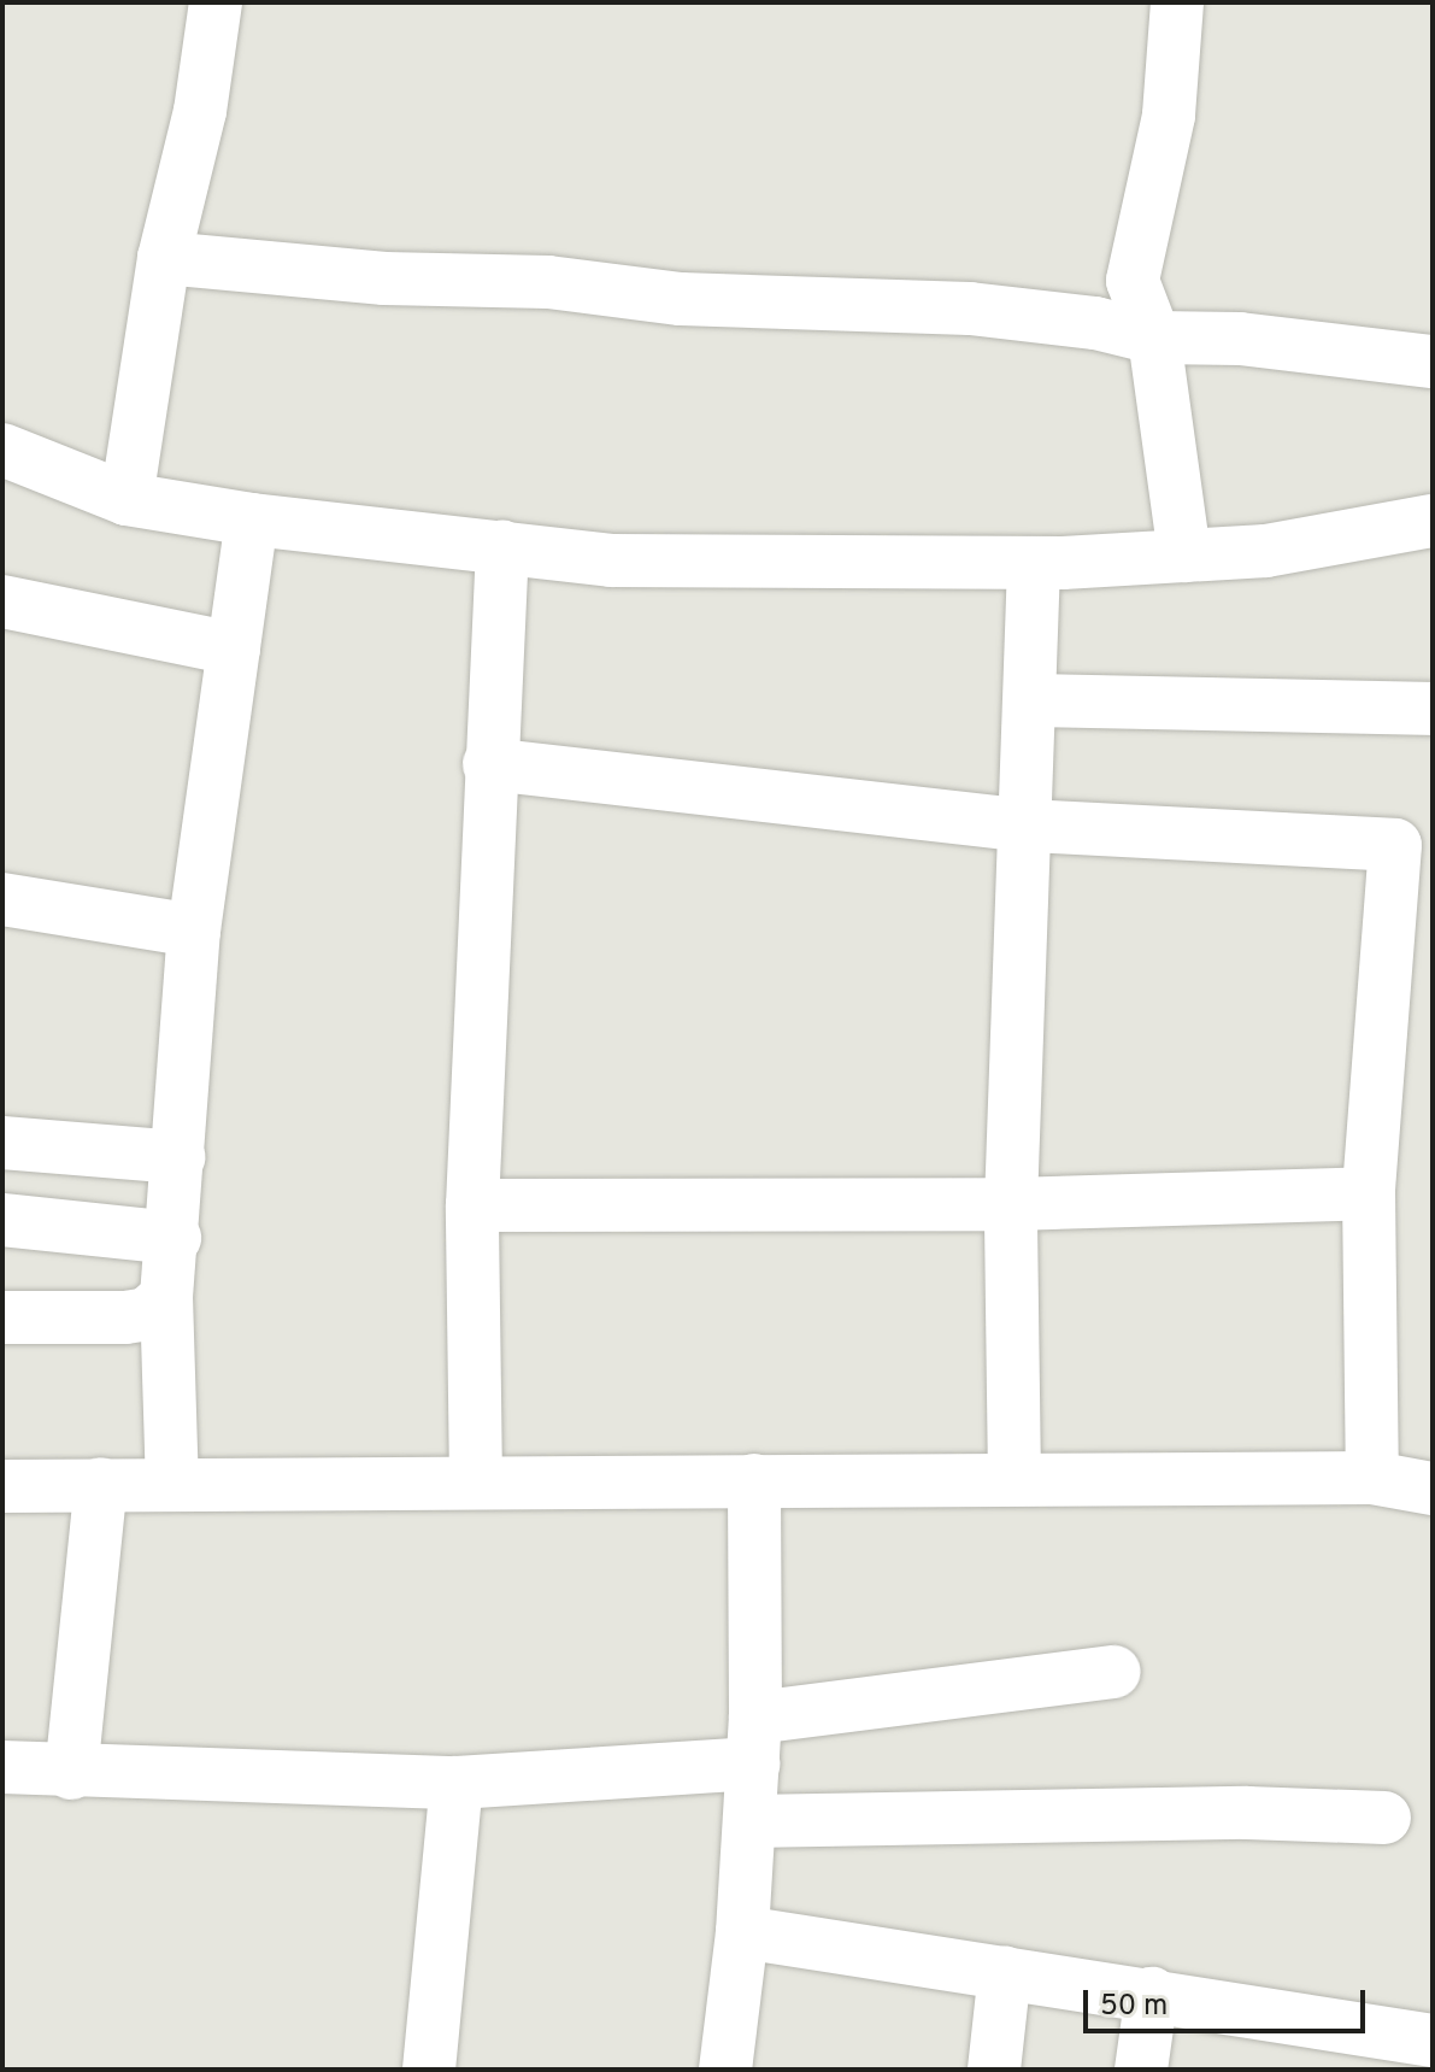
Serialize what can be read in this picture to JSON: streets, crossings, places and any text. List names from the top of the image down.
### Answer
{
  "scale_bar": "50 m"
}
